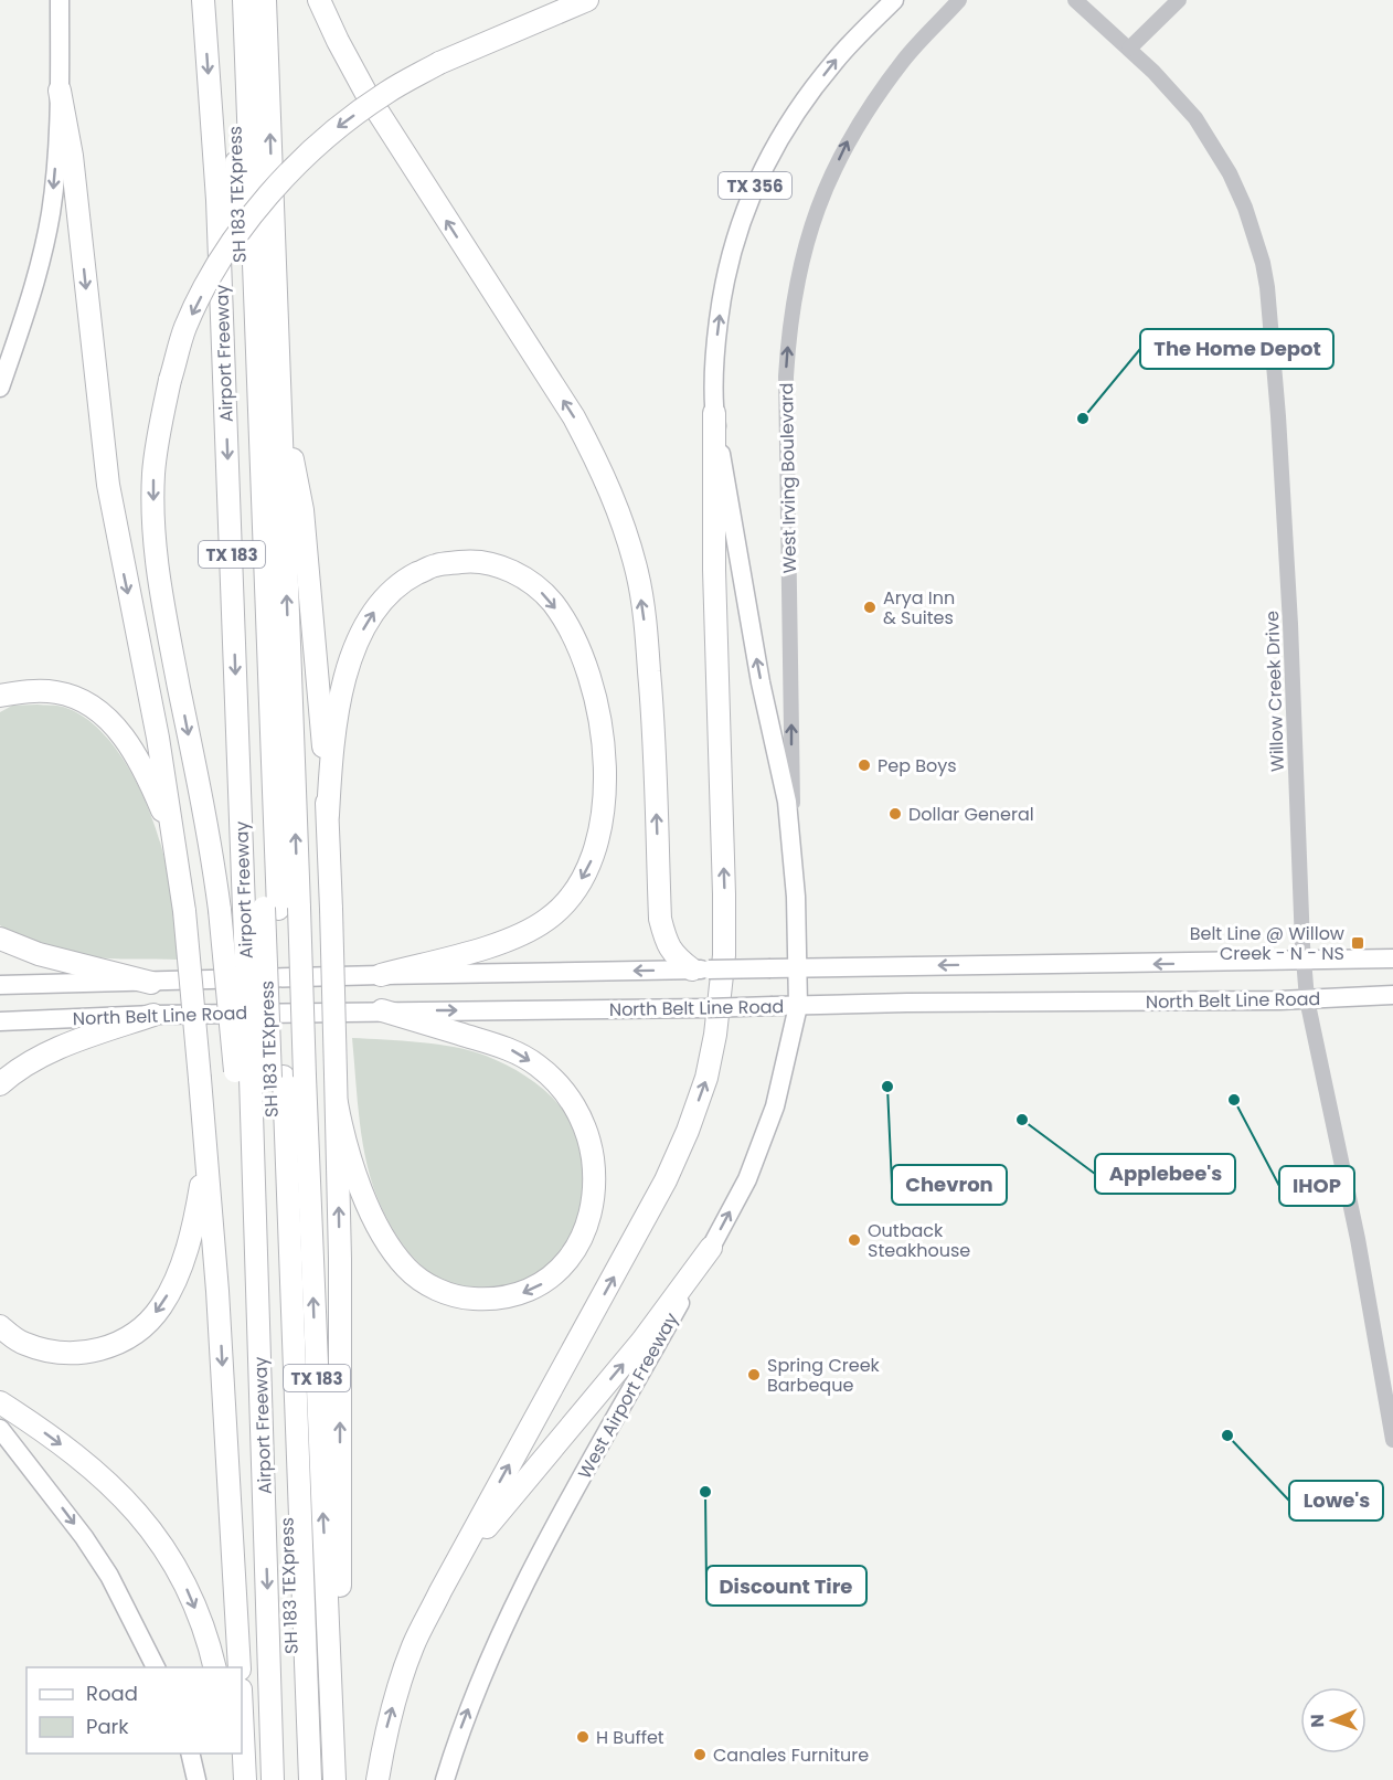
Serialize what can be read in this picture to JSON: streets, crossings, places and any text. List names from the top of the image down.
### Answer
{
  "streets": {
    "highway": ["SH 183 TEXpress", "Airport Freeway", "TX 183"],
    "main road": [
      "TX 356",
      "West Irving Boulevard",
      "North Belt Line Road",
      "West Airport Freeway"
    ],
    "street": ["Willow Creek Drive"]
  },
  "crossings": [
    ["SH 183 TEXpress", "Airport Freeway"],
    ["West Irving Boulevard", "North Belt Line Road"],
    ["West Irving Boulevard", "West Airport Freeway"],
    ["Willow Creek Drive", "North Belt Line Road"],
    ["North Belt Line Road", "West Airport Freeway"]
  ],
  "one_way": ["West Irving Boulevard", "West Airport Freeway"],
  "places": {
    "other": [
      "The Home Depot",
      "Arya Inn & Suites",
      "Pep Boys",
      "Dollar General",
      "Chevron",
      "IHOP",
      "Applebee's",
      "Outback Steakhouse",
      "Spring Creek Barbeque",
      "Lowe's",
      "Discount Tire",
      "H Buffet",
      "Canales Furniture"
    ],
    "transit": ["Belt Line @ Willow Creek - N - NS"]
  },
  "legend": ["Road", "Park"],
  "north": "left"
}
